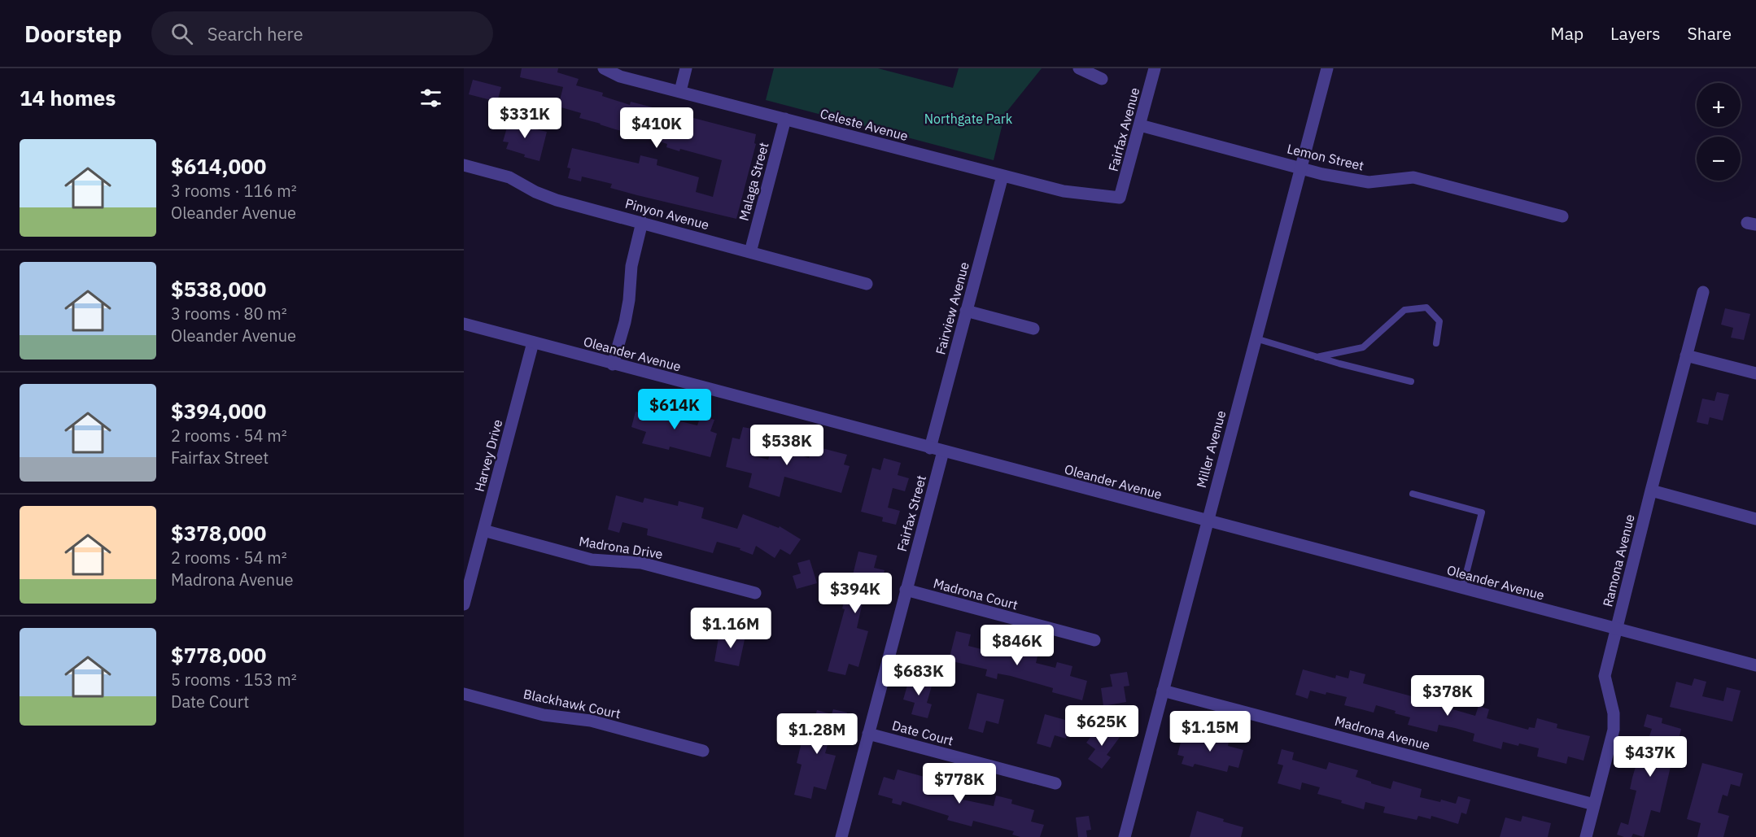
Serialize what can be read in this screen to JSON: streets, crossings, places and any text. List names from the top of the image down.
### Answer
{
  "streets": {
    "street": [
      "Celeste Avenue",
      "Fairfax Avenue",
      "Lemon Street",
      "Malaga Street",
      "Pinyon Avenue",
      "Fairview Avenue",
      "Oleander Avenue",
      "Miller Avenue",
      "Harvey Drive",
      "Fairfax Street",
      "Madrona Drive",
      "Ramona Avenue",
      "Madrona Court",
      "Blackhawk Court",
      "Date Court",
      "Madrona Avenue"
    ]
  },
  "crossings": [
    ["Celeste Avenue", "Fairfax Avenue"],
    ["Celeste Avenue", "Malaga Street"],
    ["Celeste Avenue", "Fairview Avenue"],
    ["Fairfax Avenue", "Lemon Street"],
    ["Lemon Street", "Miller Avenue"],
    ["Malaga Street", "Pinyon Avenue"],
    ["Fairview Avenue", "Oleander Avenue"],
    ["Oleander Avenue", "Miller Avenue"],
    ["Oleander Avenue", "Harvey Drive"],
    ["Oleander Avenue", "Fairfax Street"],
    ["Oleander Avenue", "Ramona Avenue"],
    ["Miller Avenue", "Madrona Avenue"],
    ["Harvey Drive", "Madrona Drive"],
    ["Fairfax Street", "Madrona Court"],
    ["Fairfax Street", "Date Court"],
    ["Ramona Avenue", "Madrona Avenue"]
  ],
  "parks": ["Northgate Park"],
  "page": {
    "header": "Doorstep",
    "search": "Search here",
    "nav": ["Map", "Layers", "Share"],
    "heading": "14 homes",
    "map_buttons": ["+", "−"],
    "price": [
      "$331K",
      "$410K",
      "$614K",
      "$538K",
      "$394K",
      "$1.16M",
      "$846K",
      "$683K",
      "$378K",
      "$625K",
      "$1.15M",
      "$1.28M",
      "$437K",
      "$778K"
    ],
    "list": [
      {
        "name": "$614,000",
        "note": "3 rooms · 116 m² · Oleander Avenue"
      },
      {
        "name": "$538,000",
        "note": "3 rooms · 80 m² · Oleander Avenue"
      },
      {
        "name": "$394,000",
        "note": "2 rooms · 54 m² · Fairfax Street"
      },
      {
        "name": "$378,000",
        "note": "2 rooms · 54 m² · Madrona Avenue"
      },
      {
        "name": "$778,000",
        "note": "5 rooms · 153 m² · Date Court"
      }
    ]
  }
}
